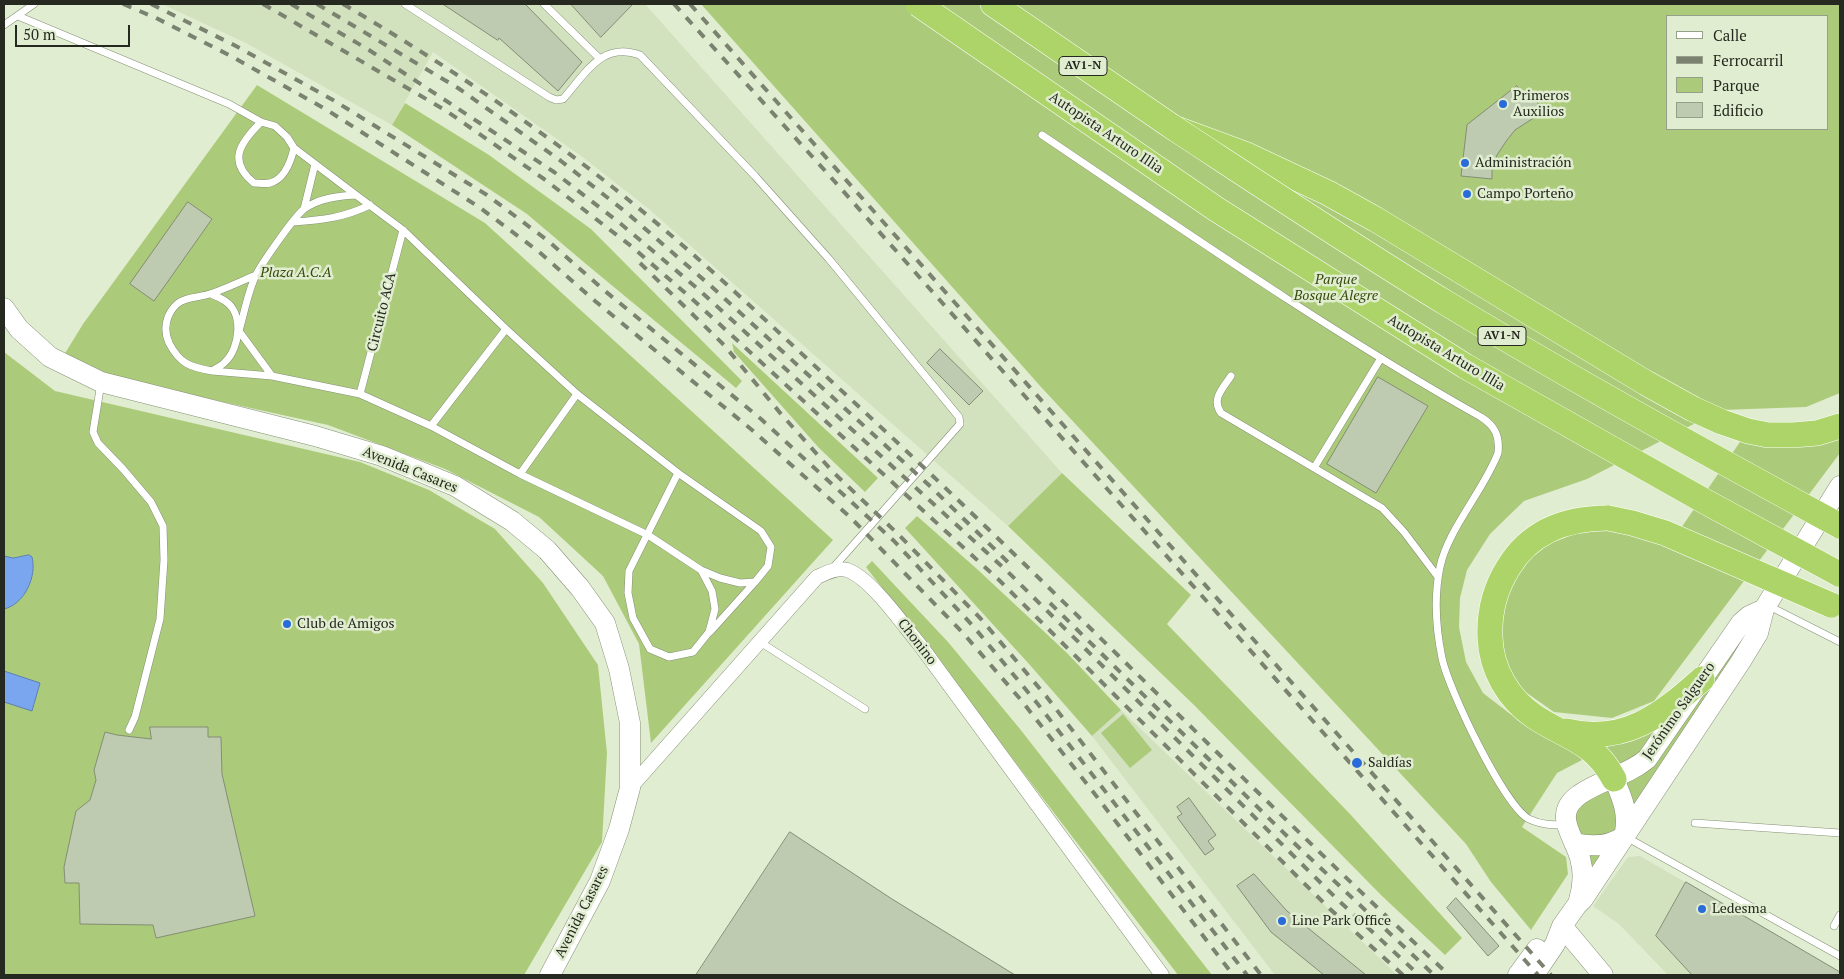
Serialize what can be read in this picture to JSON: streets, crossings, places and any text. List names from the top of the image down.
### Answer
{
  "streets": {
    "highway": ["AV1-N", "Autopista Arturo Illia"],
    "street": ["Avenida Casares", "Chonino", "Jerónimo Salguero"],
    "lane": ["Circuito ACA"]
  },
  "parks": ["Plaza A.C.A", "Parque Bosque Alegre"],
  "places": [
    "Primeros Auxilios",
    "Administración",
    "Campo Porteño",
    "Club de Amigos",
    "Saldías",
    "Ledesma",
    "Line Park Office"
  ],
  "legend": [
    "Calle",
    "Ferrocarril",
    "Parque",
    "Edificio"
  ],
  "scale_bar": "50 m"
}
